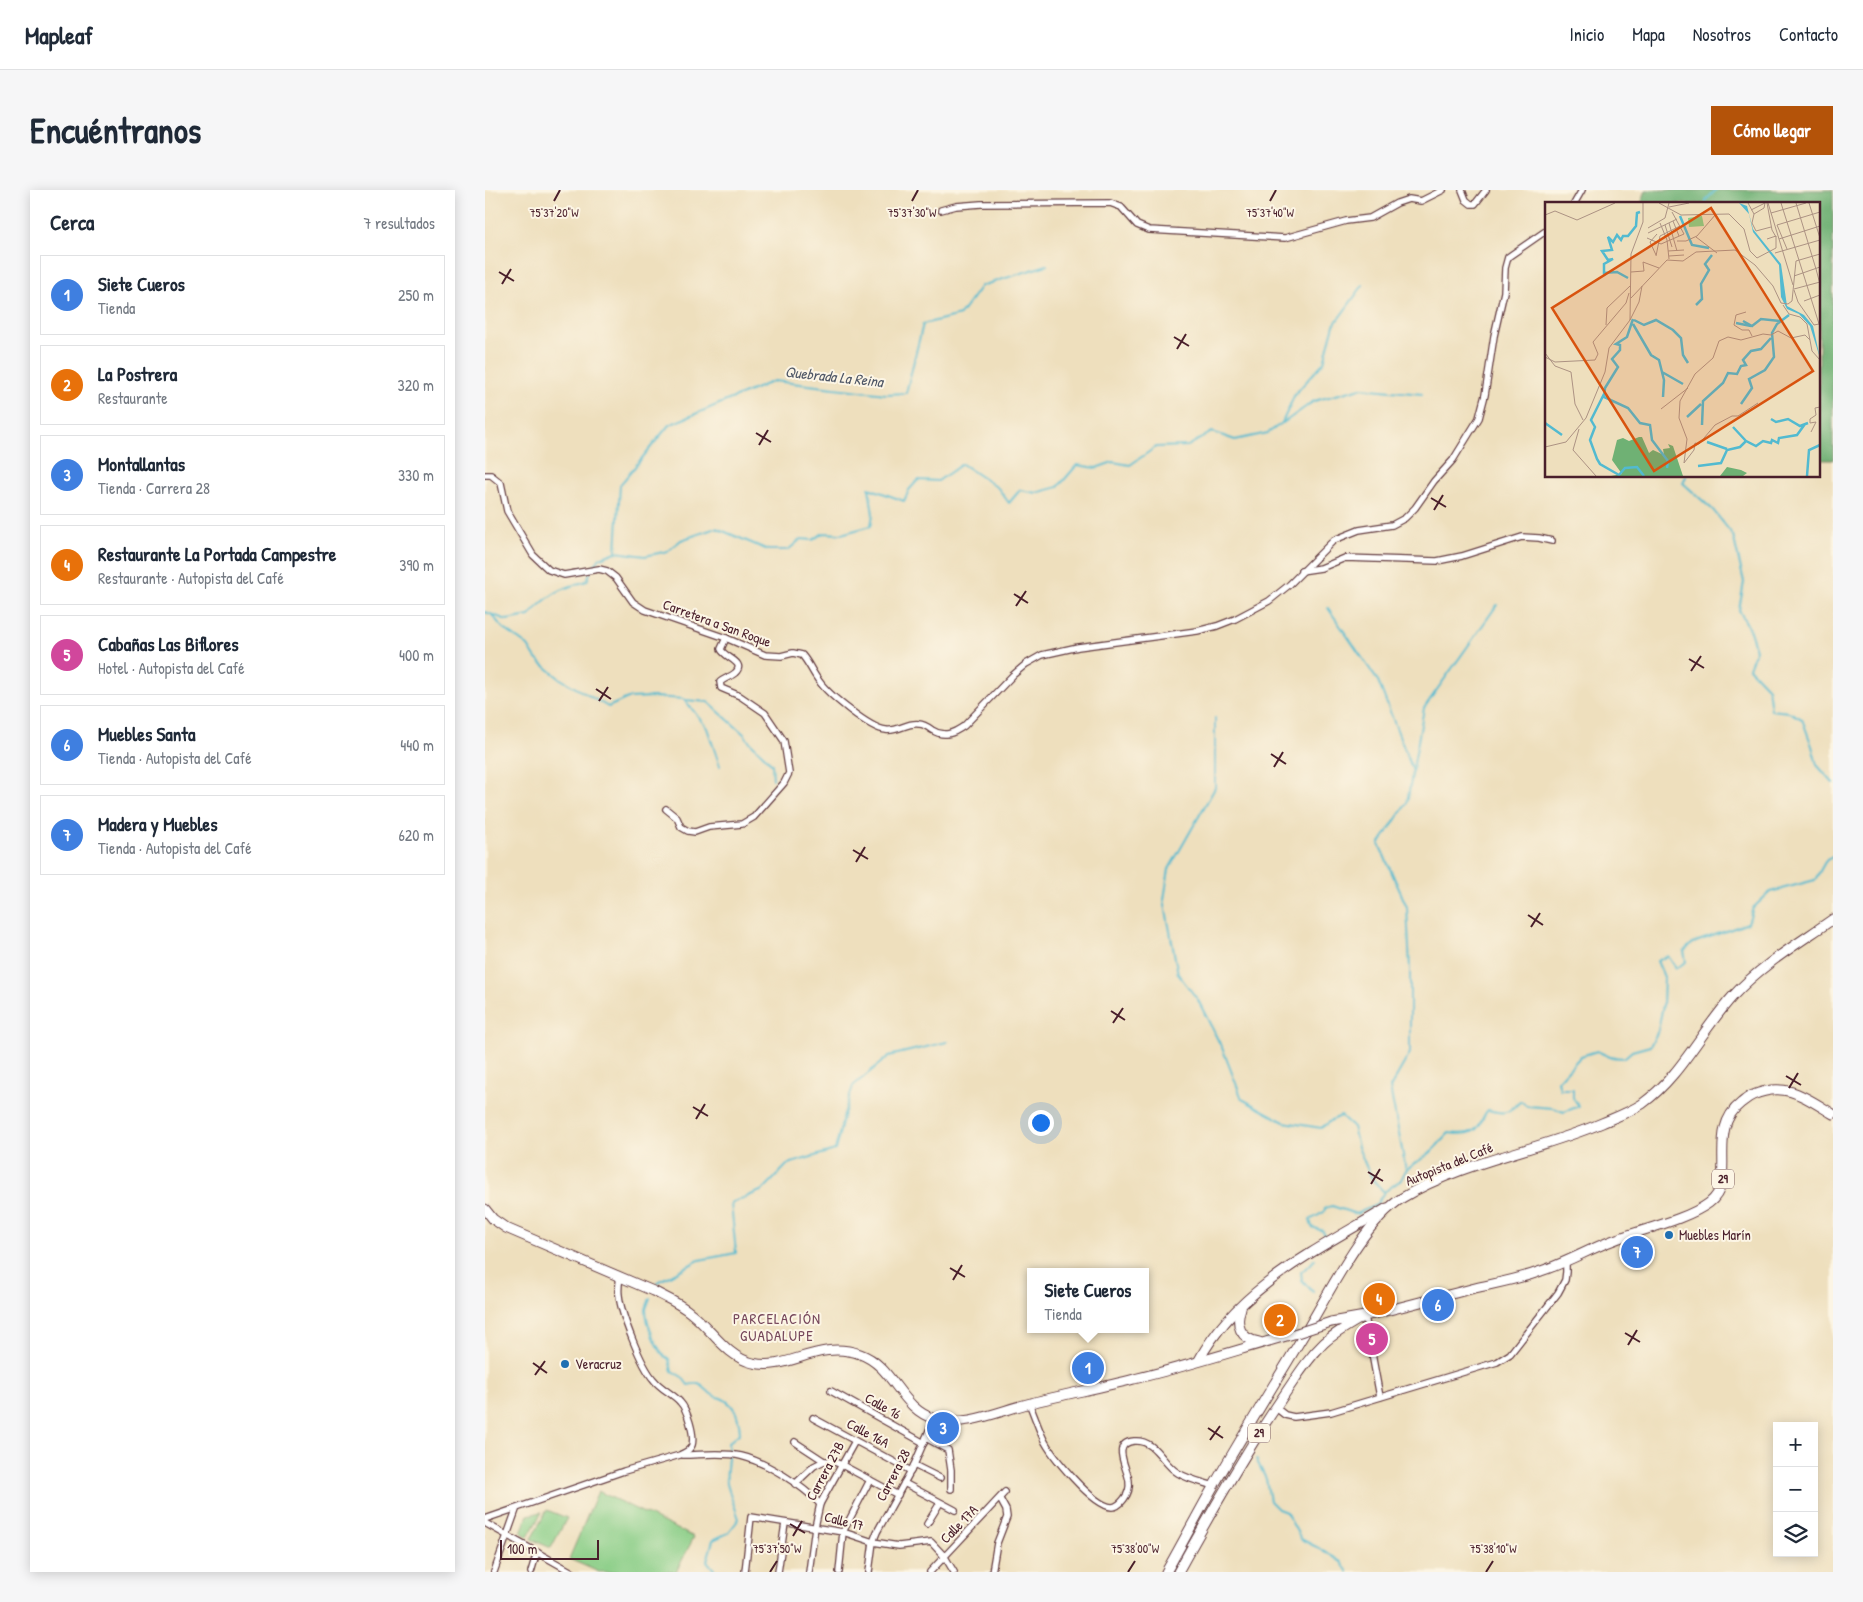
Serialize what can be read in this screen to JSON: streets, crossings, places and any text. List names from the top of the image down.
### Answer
{
  "streets": {
    "main road": ["Autopista del Café", "29"],
    "street": [
      "Carretera a San Roque",
      "Calle 16",
      "Calle 16A",
      "Carrera 27B",
      "Carrera 28",
      "Calle 17",
      "Calle 17A"
    ]
  },
  "crossings": [
    ["Calle 16", "Carrera 28"],
    ["Calle 16A", "Carrera 27B"],
    ["Calle 16A", "Carrera 28"],
    ["Carrera 27B", "Calle 17"],
    ["Carrera 28", "Calle 17"],
    ["Calle 17", "Calle 17A"]
  ],
  "districts": ["PARCELACIÓN GUADALUPE"],
  "water": ["Quebrada La Reina"],
  "places": ["Muebles Marín", "Veracruz"],
  "scale_bar": "100 m",
  "page": {
    "header": "Mapleaf",
    "nav": [
      "Inicio",
      "Mapa",
      "Nosotros",
      "Contacto"
    ],
    "buttons": "Cómo llegar",
    "title": "Encuéntranos",
    "heading": ["Cerca", "7 resultados"],
    "list": [
      {
        "mark": "1",
        "name": "Siete Cueros",
        "note": "Tienda",
        "value": "250 m"
      },
      {
        "mark": "2",
        "name": "La Postrera",
        "note": "Restaurante",
        "value": "320 m"
      },
      {
        "mark": "3",
        "name": "Montallantas",
        "note": "Tienda · Carrera 28",
        "value": "330 m"
      },
      {
        "mark": "4",
        "name": "Restaurante La Portada Campestre",
        "note": "Restaurante · Autopista del Café",
        "value": "390 m"
      },
      {
        "mark": "5",
        "name": "Cabañas Las Biflores",
        "note": "Hotel · Autopista del Café",
        "value": "400 m"
      },
      {
        "mark": "6",
        "name": "Muebles Santa",
        "note": "Tienda · Autopista del Café",
        "value": "440 m"
      },
      {
        "mark": "7",
        "name": "Madera y Muebles",
        "note": "Tienda · Autopista del Café",
        "value": "620 m"
      }
    ],
    "pins": [
      "7",
      "4",
      "6",
      "2",
      "5",
      "1",
      "3"
    ],
    "popup": ["Siete Cueros", "Tienda"],
    "map_buttons": ["+", "−"],
    "scale": "100 m"
  },
  "coordinates": [
    "75°37'20\"W",
    "75°37'30\"W",
    "75°37'40\"W",
    "75°37'50\"W",
    "75°38'00\"W",
    "75°38'10\"W"
  ]
}
